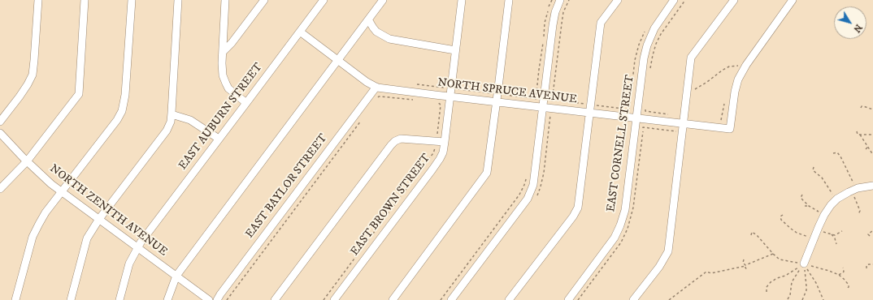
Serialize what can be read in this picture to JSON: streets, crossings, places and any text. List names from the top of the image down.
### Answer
{
  "streets": {
    "street": [
      "NORTH SPRUCE AVENUE",
      "EAST AUBURN STREET",
      "EAST CORNELL STREET",
      "EAST BAYLOR STREET",
      "EAST BROWN STREET",
      "NORTH ZENITH AVENUE"
    ]
  },
  "crossings": [
    ["NORTH SPRUCE AVENUE", "EAST AUBURN STREET"],
    ["NORTH SPRUCE AVENUE", "EAST CORNELL STREET"],
    ["NORTH SPRUCE AVENUE", "EAST BAYLOR STREET"],
    ["NORTH SPRUCE AVENUE", "EAST BROWN STREET"],
    ["EAST AUBURN STREET", "NORTH ZENITH AVENUE"]
  ],
  "north": "bottom right"
}
